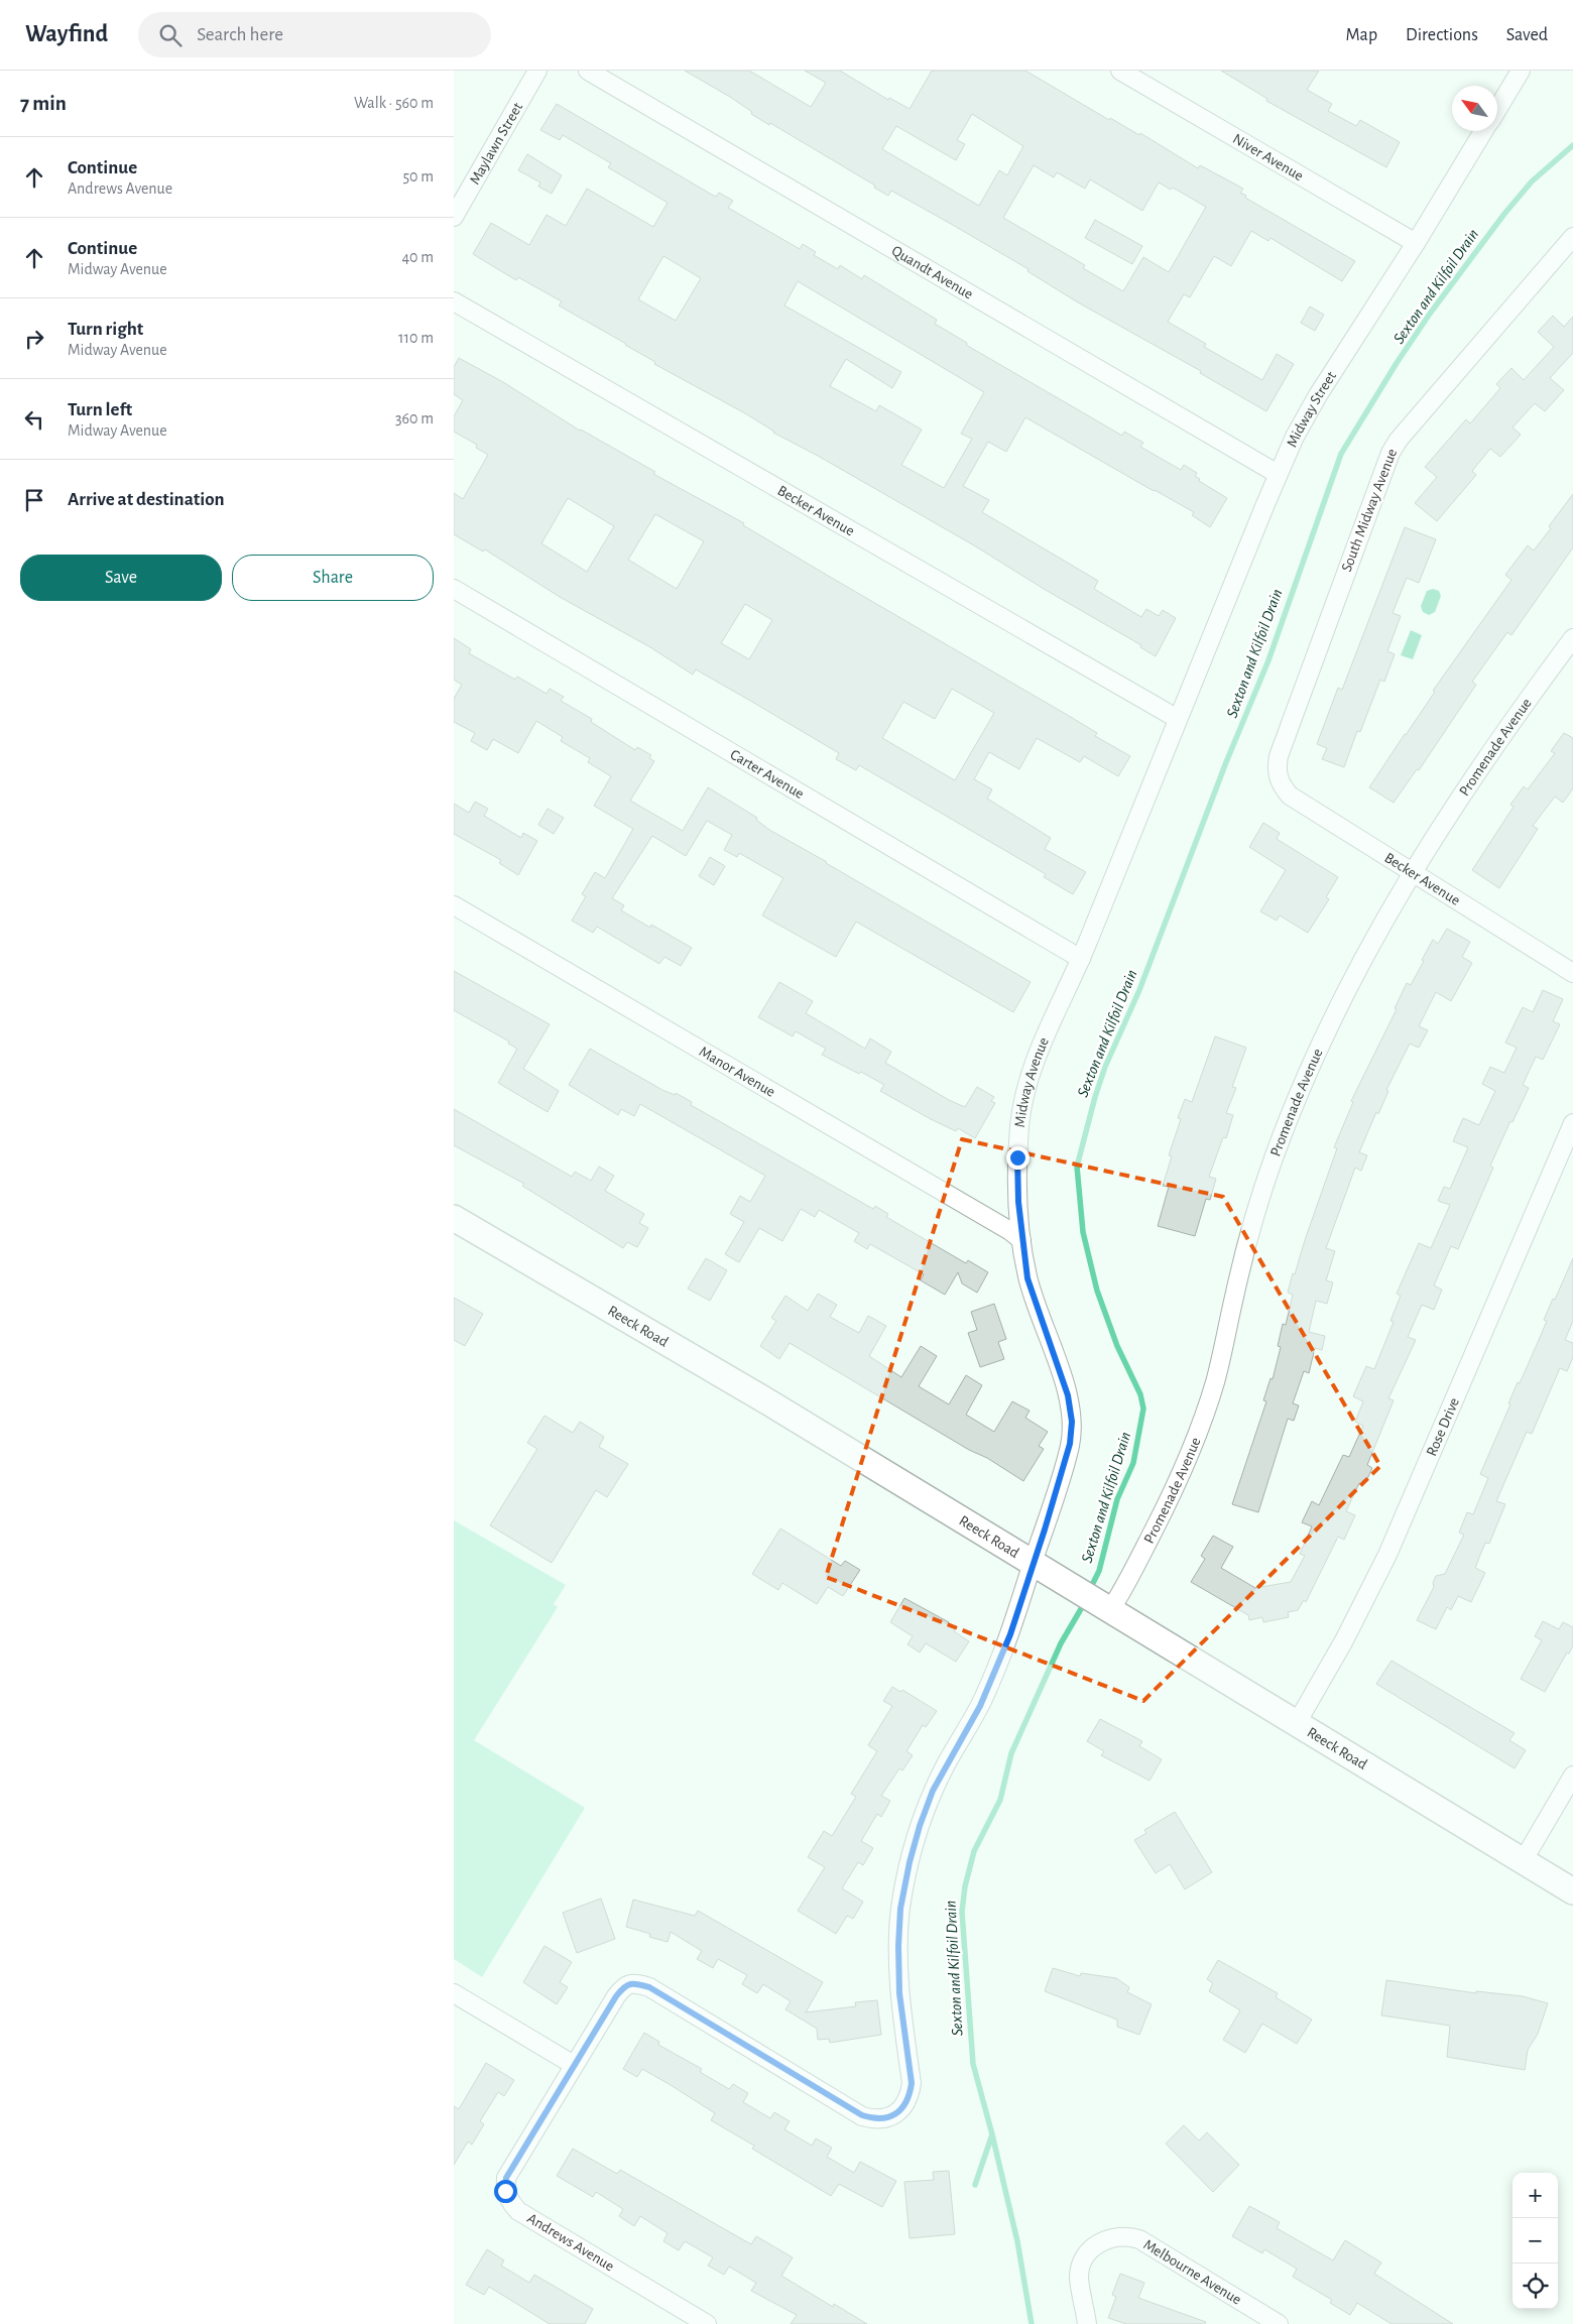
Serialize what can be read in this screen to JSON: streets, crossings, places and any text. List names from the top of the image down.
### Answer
{
  "streets": {
    "street": [
      "Maylawn Street",
      "Niver Avenue",
      "Quandt Avenue",
      "Midway Street",
      "Becker Avenue",
      "South Midway Avenue",
      "Promenade Avenue",
      "Carter Avenue",
      "Manor Avenue",
      "Midway Avenue",
      "Reeck Road",
      "Rose Drive",
      "Andrews Avenue",
      "Melbourne Avenue"
    ]
  },
  "crossings": [
    ["Niver Avenue", "Midway Street"],
    ["Quandt Avenue", "Midway Street"],
    ["Midway Street", "Becker Avenue"],
    ["Midway Street", "Midway Avenue"],
    ["Becker Avenue", "South Midway Avenue"],
    ["Becker Avenue", "Promenade Avenue"],
    ["Becker Avenue", "Midway Avenue"],
    ["Promenade Avenue", "Reeck Road"],
    ["Carter Avenue", "Midway Avenue"],
    ["Manor Avenue", "Midway Avenue"],
    ["Midway Avenue", "Reeck Road"],
    ["Midway Avenue", "Andrews Avenue"],
    ["Reeck Road", "Rose Drive"]
  ],
  "water": ["Sexton and Kilfoil Drain"],
  "north": "top left",
  "page": {
    "header": "Wayfind",
    "search": "Search here",
    "nav": ["Map", "Directions", "Saved"],
    "heading": ["7 min", "Walk · 560 m"],
    "list": [
      ["Continue", "Andrews Avenue", "50 m"],
      ["Continue", "Midway Avenue", "40 m"],
      ["Turn right", "Midway Avenue", "110 m"],
      ["Turn left", "Midway Avenue", "360 m"],
      "Arrive at destination"
    ],
    "buttons": ["Save", "Share"],
    "map_buttons": ["+", "−"]
  }
}
